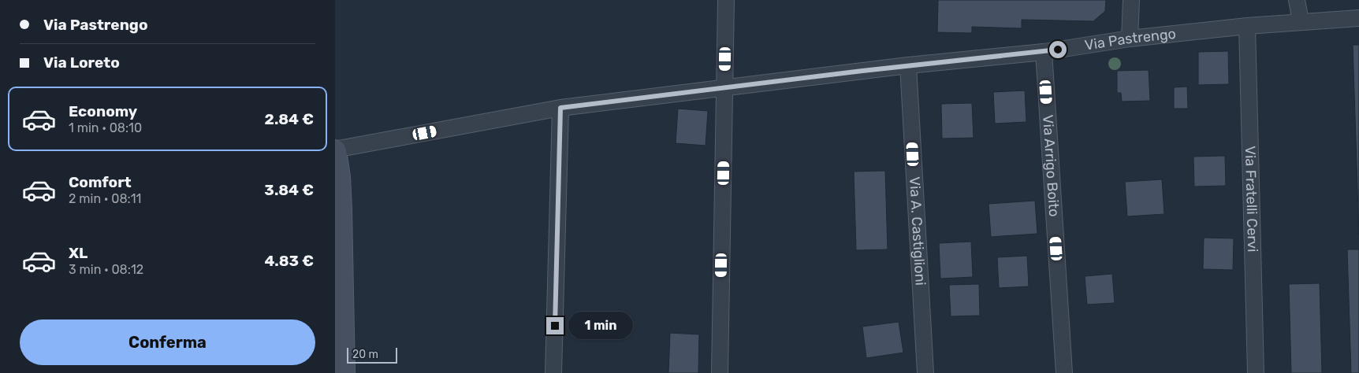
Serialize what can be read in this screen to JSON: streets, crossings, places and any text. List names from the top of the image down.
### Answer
{
  "streets": {
    "street": [
      "Via Pastrengo",
      "Via Arrigo Boito",
      "Via Fratelli Cervi",
      "Via A. Castiglioni"
    ]
  },
  "crossings": [
    ["Via Pastrengo", "Via Arrigo Boito"],
    ["Via Pastrengo", "Via Fratelli Cervi"],
    ["Via Pastrengo", "Via A. Castiglioni"]
  ],
  "scale_bar": "20 m",
  "page": {
    "banner": ["Via Pastrengo", "Via Loreto"],
    "list": [
      {
        "name": "Economy",
        "note": "1 min · 08:10",
        "value": "2.84 €"
      },
      {
        "name": "Comfort",
        "note": "2 min · 08:11",
        "value": "3.84 €"
      },
      {
        "name": "XL",
        "note": "3 min · 08:12",
        "value": "4.83 €"
      }
    ],
    "buttons": "Conferma",
    "bubble": "1 min",
    "scale": "20 m"
  }
}
